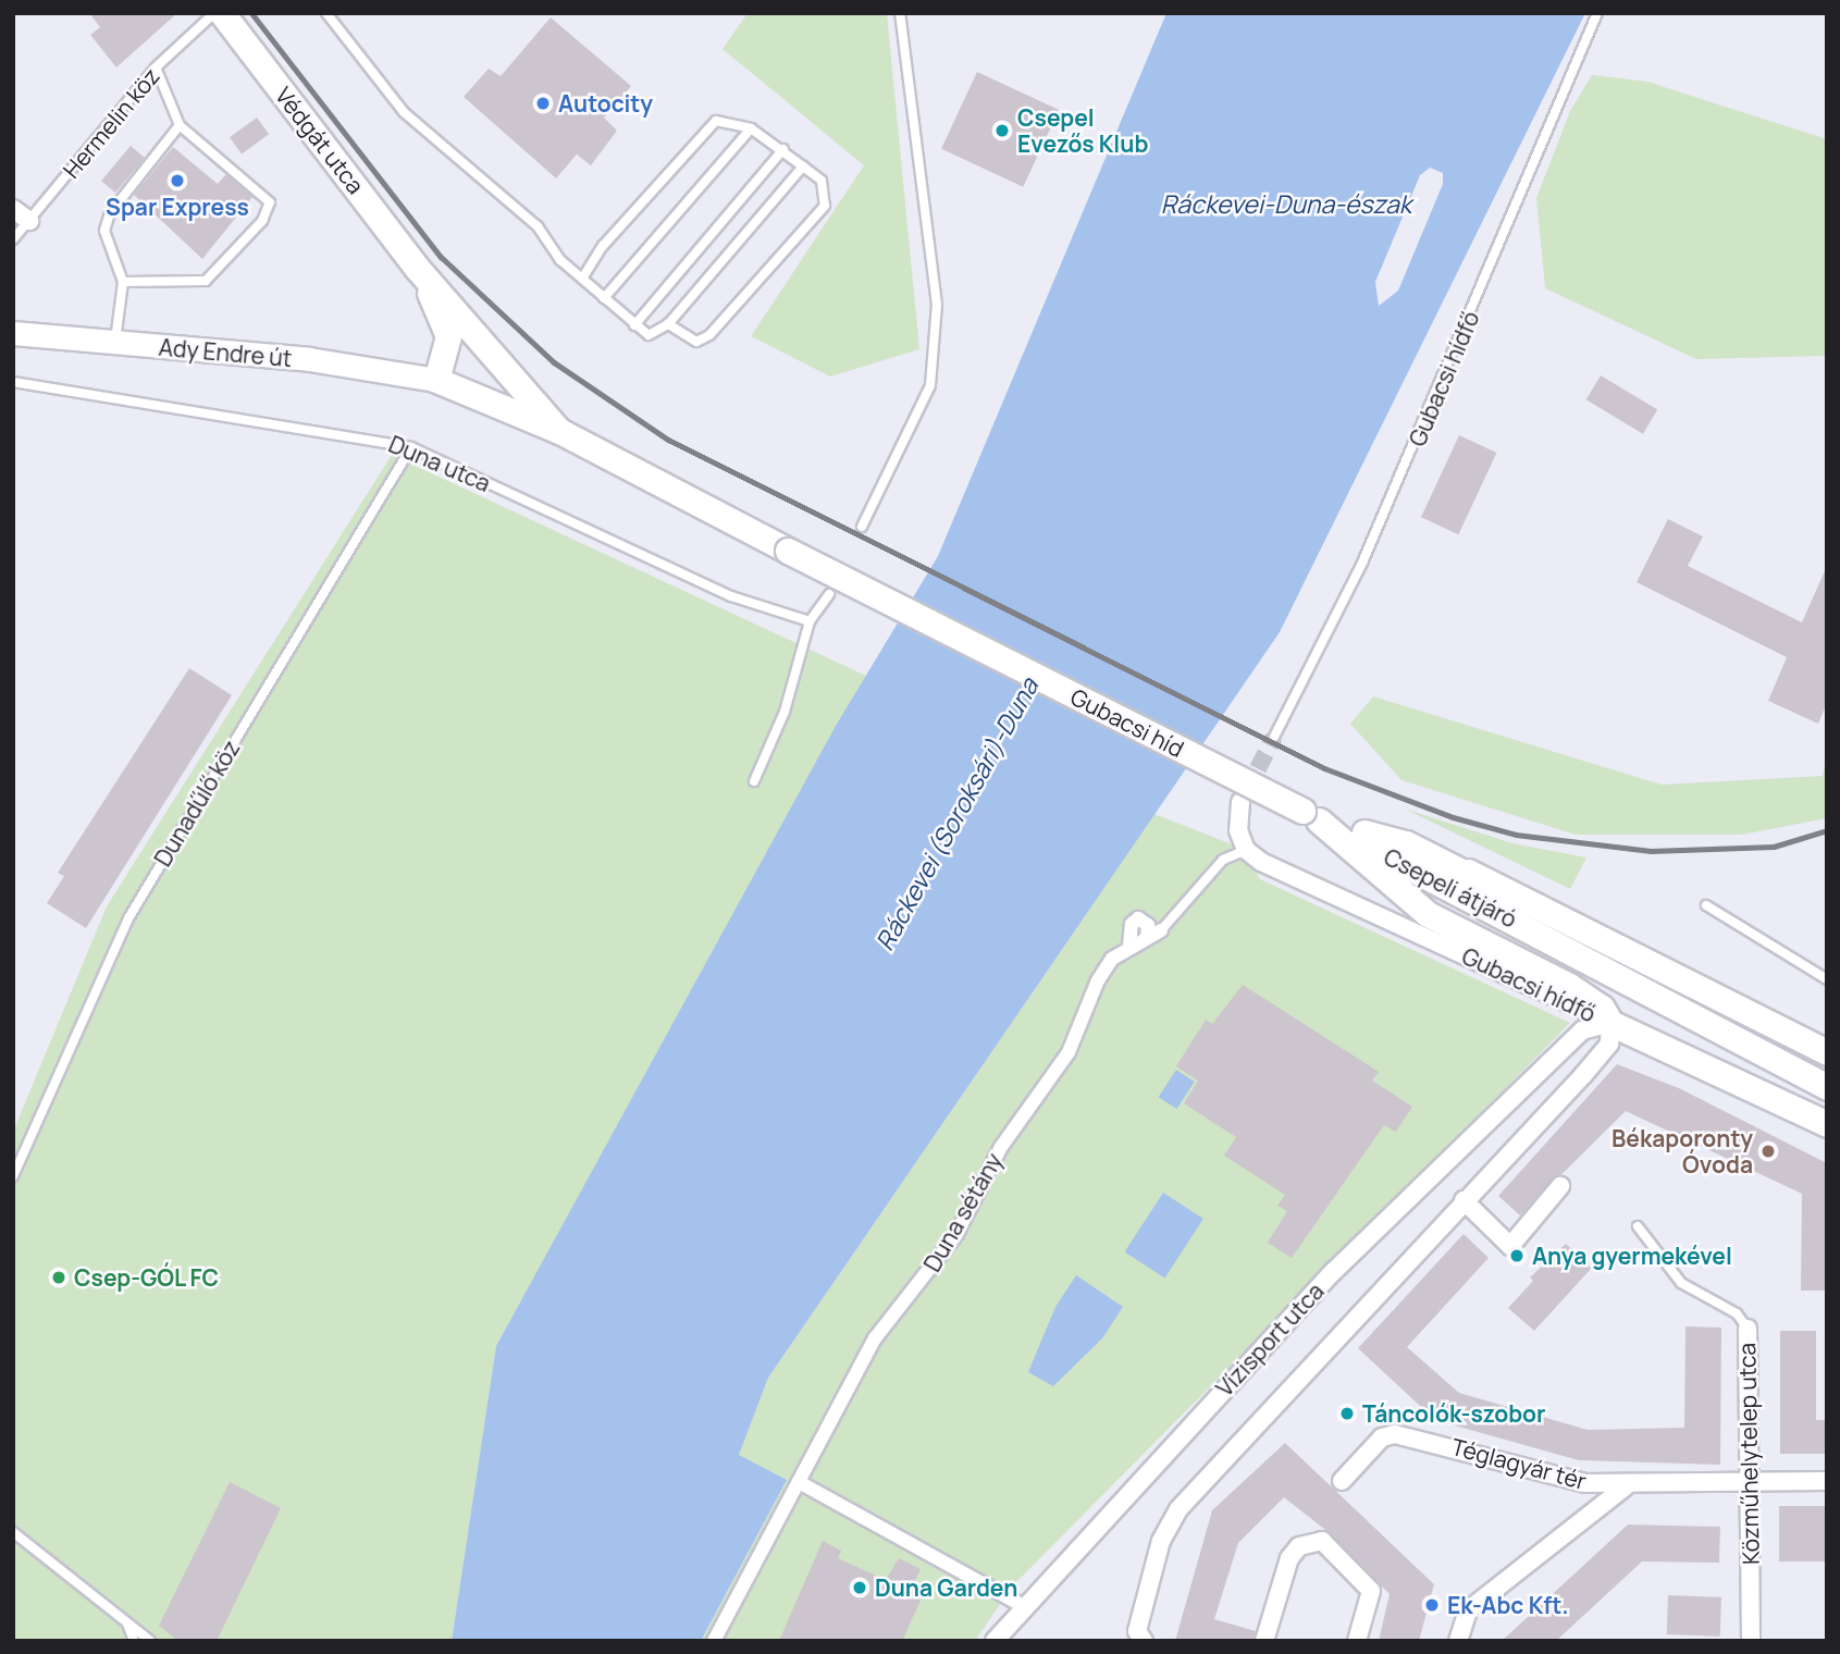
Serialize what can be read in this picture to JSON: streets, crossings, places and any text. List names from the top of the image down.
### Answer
{
  "streets": {
    "main road": ["Védgát utca", "Gubacsi híd", "Csepeli átjáró"],
    "street": [
      "Ady Endre út",
      "Gubacsi hídfő",
      "Duna sétány",
      "Vízisport utca",
      "Közműhelytelep utca",
      "Téglagyár tér"
    ],
    "lane": ["Hermelin köz", "Duna utca", "Dunadűlő köz"]
  },
  "crossings": [
    ["Védgát utca", "Ady Endre út"],
    ["Védgát utca", "Gubacsi híd"],
    ["Gubacsi hídfő", "Vízisport utca"],
    ["Duna utca", "Dunadűlő köz"],
    ["Gubacsi híd", "Csepeli átjáró"],
    ["Közműhelytelep utca", "Téglagyár tér"]
  ],
  "water": ["Ráckevei-Duna-észak", "Ráckevei (Soroksári)-Duna"],
  "places": [
    "Autocity",
    "Csepel Evezős Klub",
    "Spar Express",
    "Békaporonty Óvoda",
    "Anya gyermekével",
    "Csep-GÓL FC",
    "Táncolók-szobor",
    "Duna Garden",
    "Ek-Abc Kft."
  ]
}
